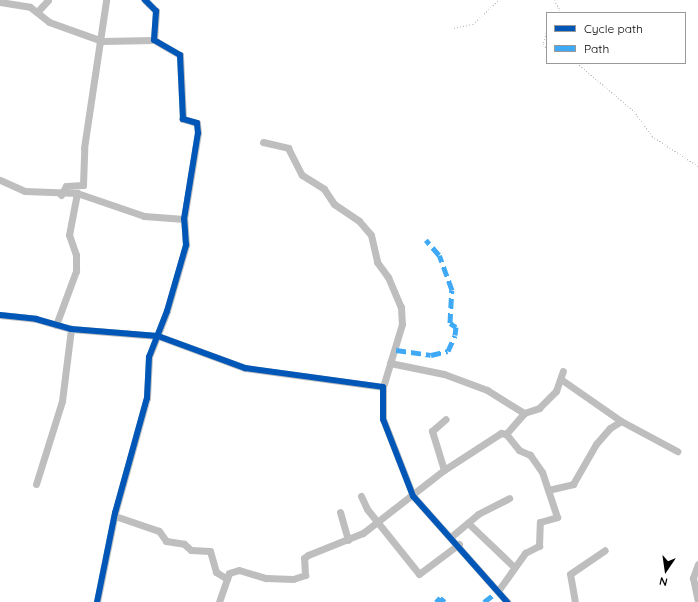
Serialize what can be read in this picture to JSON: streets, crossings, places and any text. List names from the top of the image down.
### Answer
{
  "legend": ["Cycle path", "Path"],
  "north": "bottom"
}
